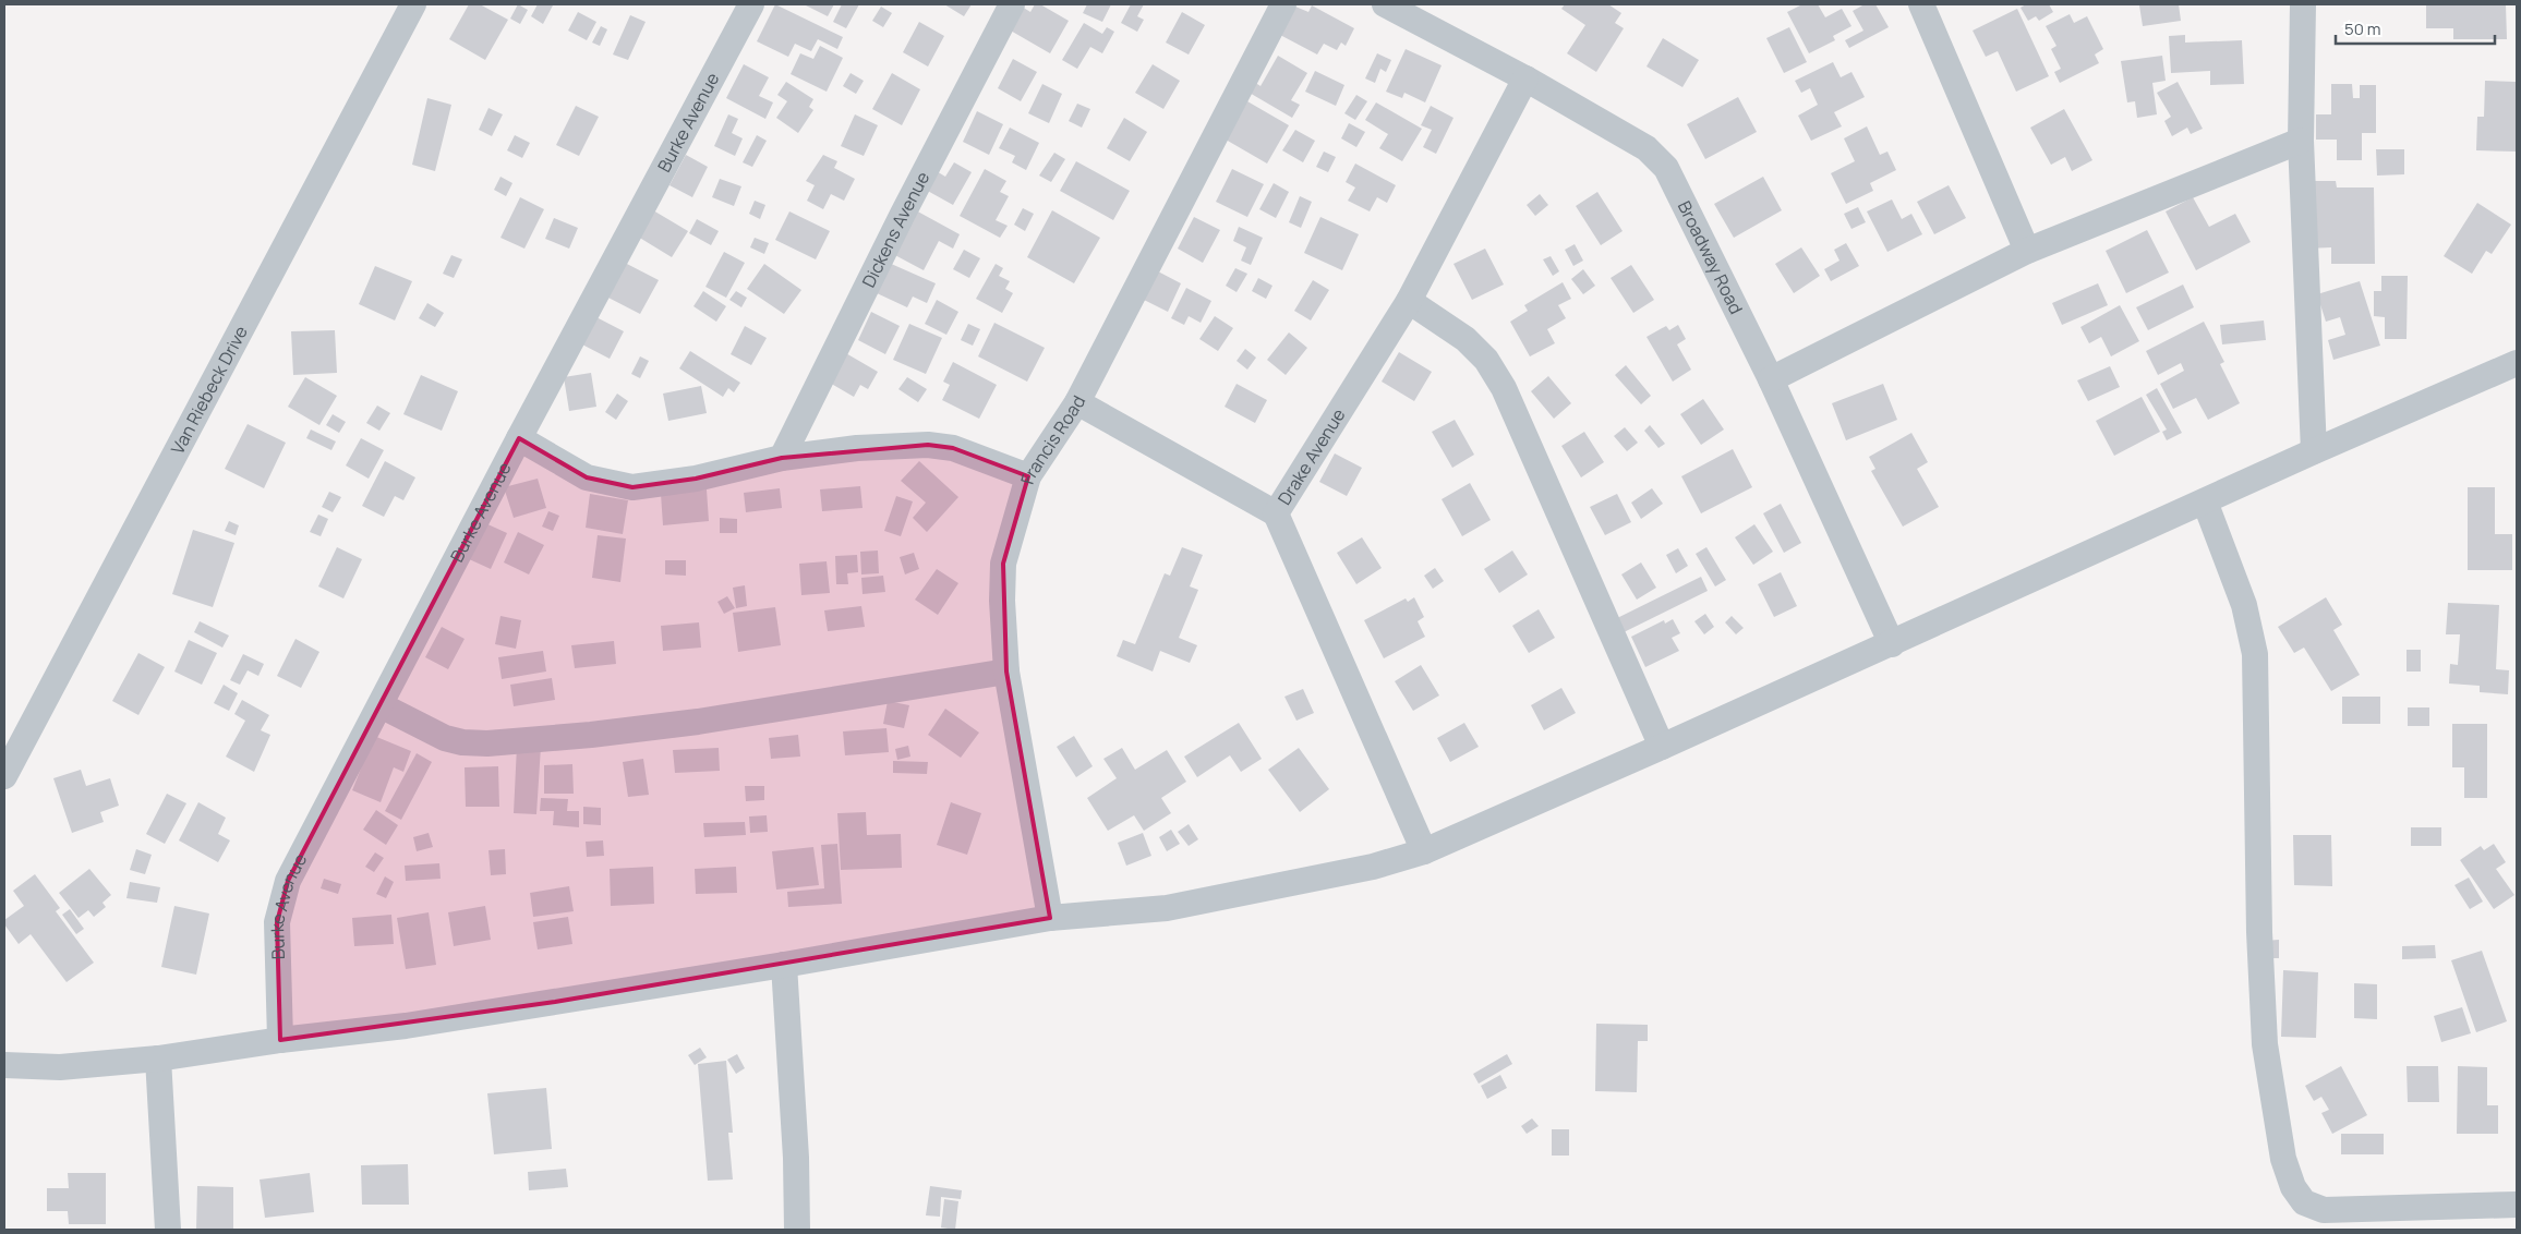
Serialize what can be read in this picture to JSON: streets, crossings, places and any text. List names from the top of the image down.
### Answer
{
  "streets": {
    "street": [
      "Burke Avenue",
      "Dickens Avenue",
      "Broadway Road",
      "Van Riebeck Drive",
      "Francis Road",
      "Drake Avenue"
    ]
  },
  "crossings": [
    ["Broadway Road", "Drake Avenue"]
  ],
  "scale_bar": "50 m"
}
